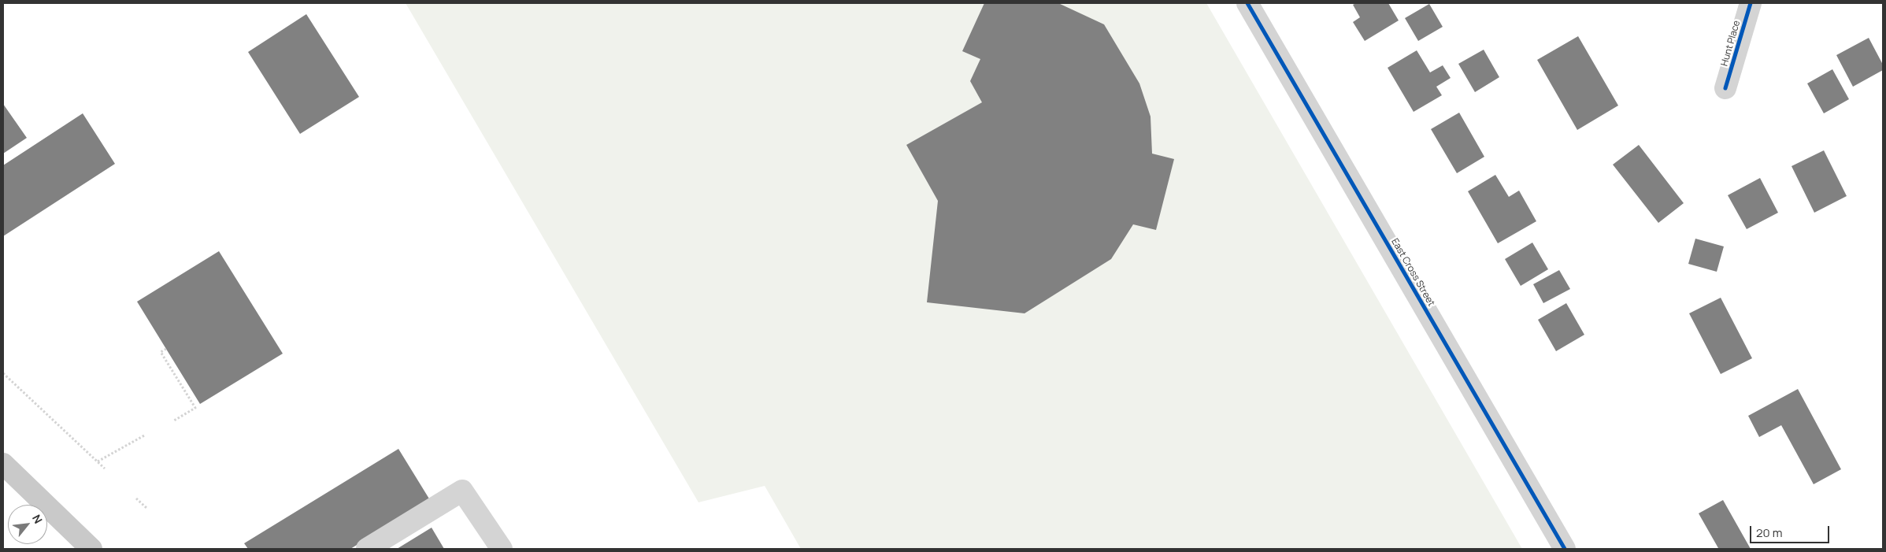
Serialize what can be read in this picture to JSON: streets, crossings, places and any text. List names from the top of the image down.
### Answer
{
  "streets": {
    "street": ["Hunt Place", "East Cross Street"]
  },
  "scale_bar": "20 m",
  "north": "top right"
}
